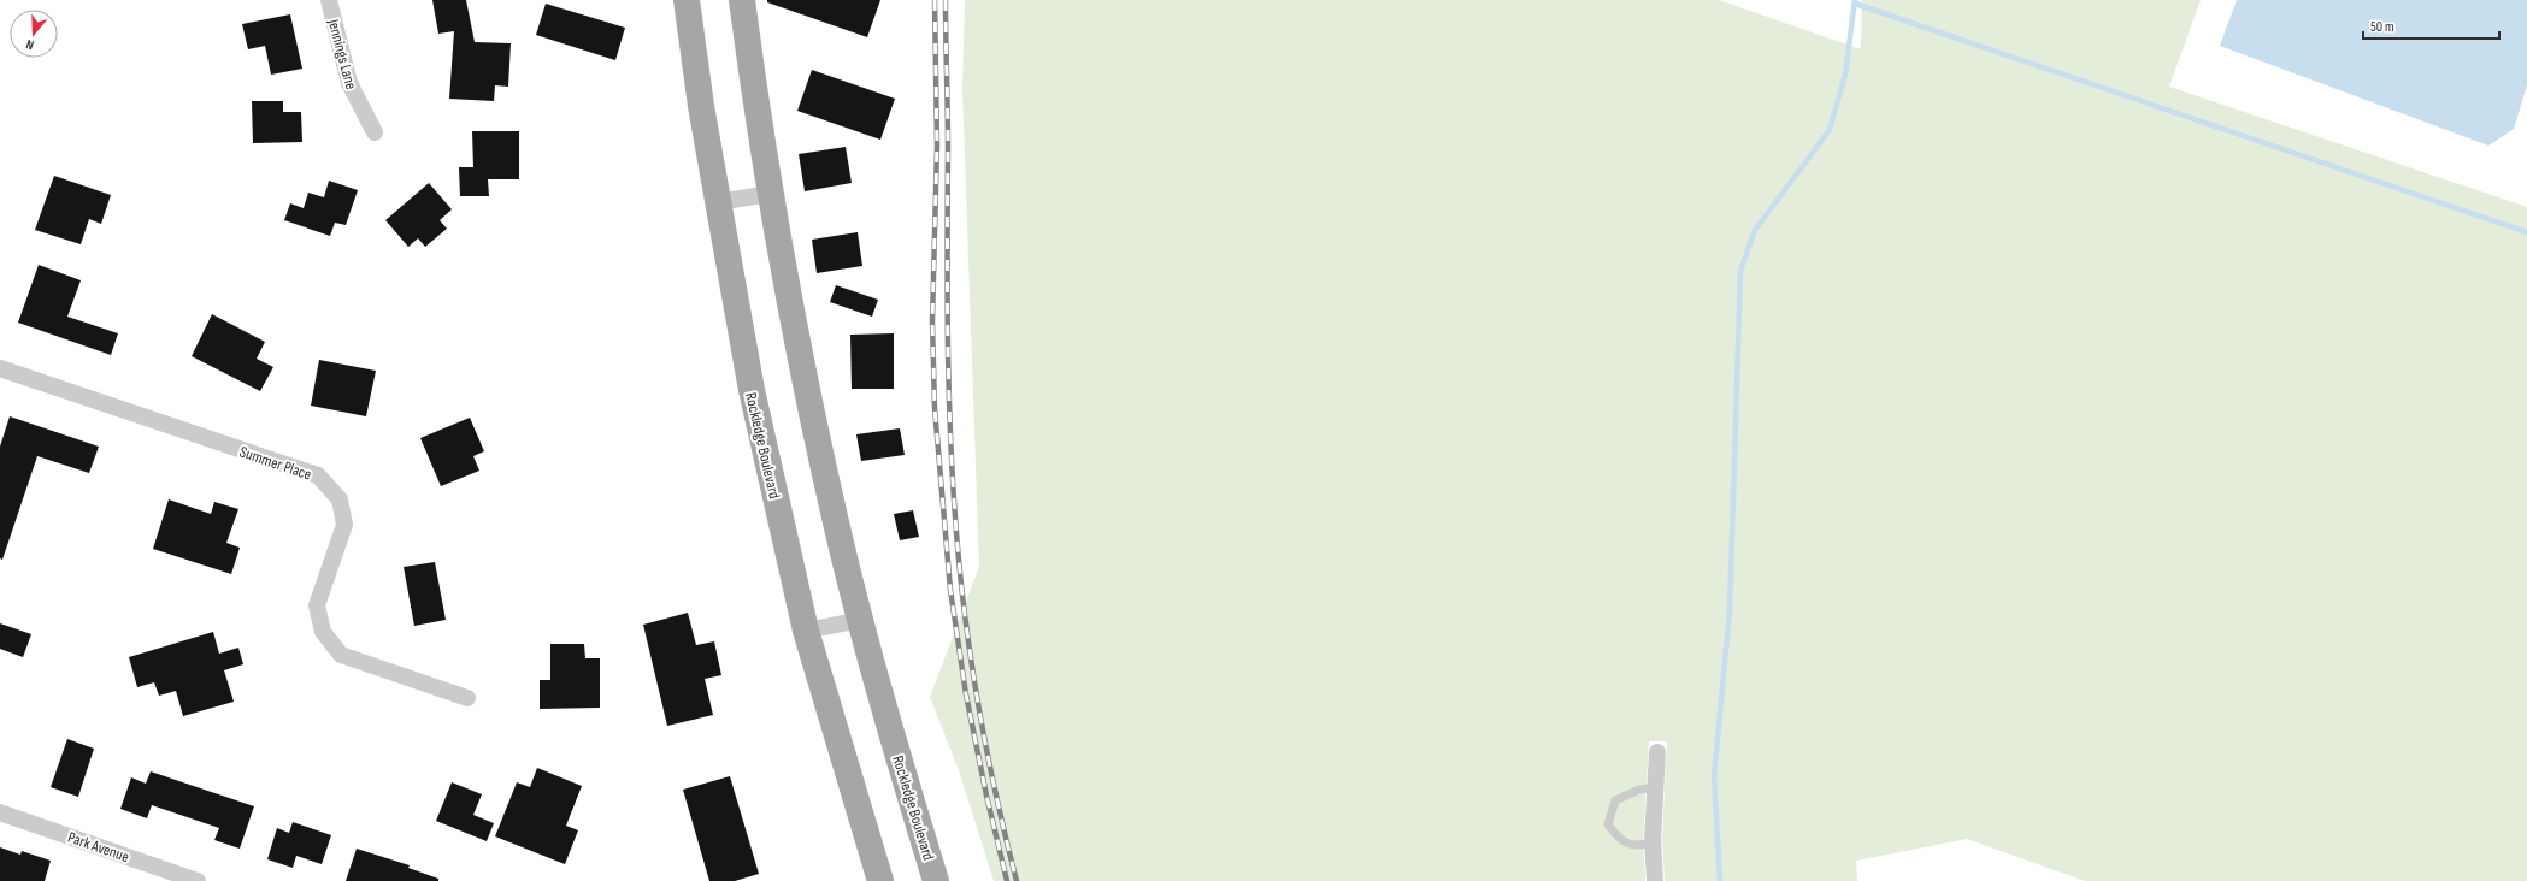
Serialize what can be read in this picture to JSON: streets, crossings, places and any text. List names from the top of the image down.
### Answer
{
  "streets": {
    "main road": ["Rockledge Boulevard"],
    "street": ["Jennings Lane", "Summer Place", "Park Avenue"]
  },
  "scale_bar": "50 m",
  "north": "bottom"
}
